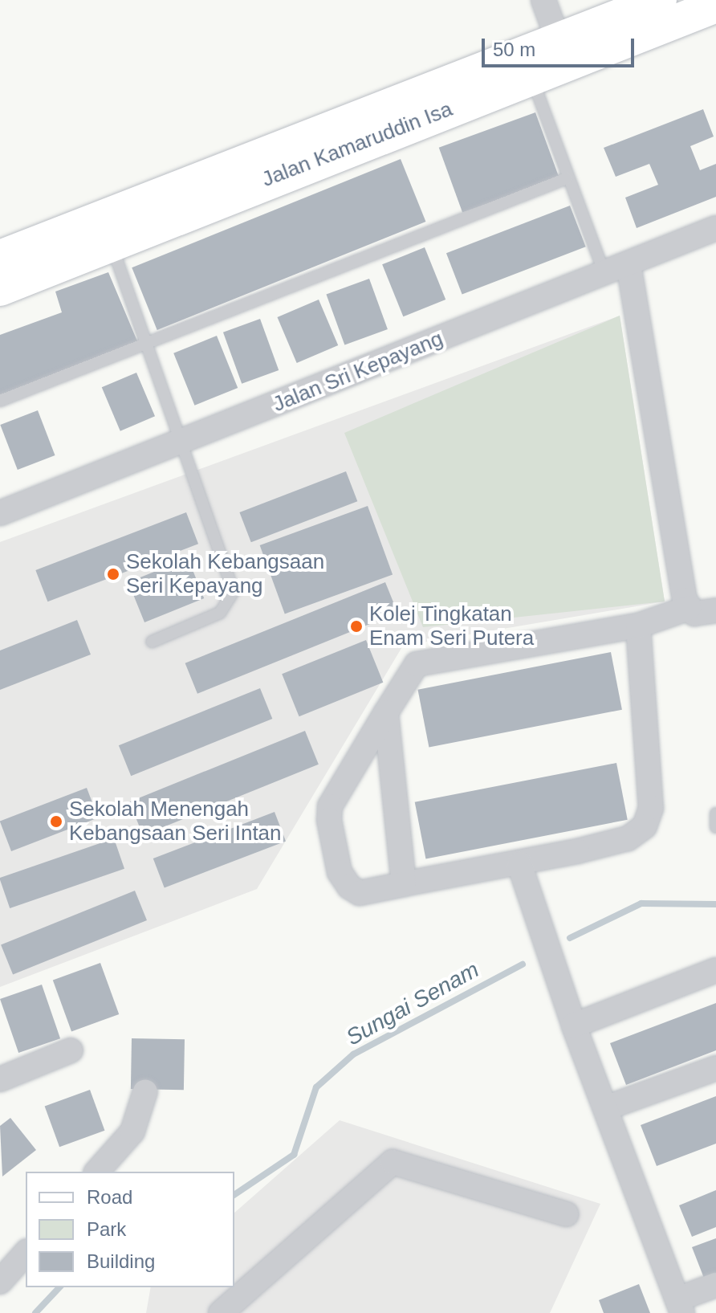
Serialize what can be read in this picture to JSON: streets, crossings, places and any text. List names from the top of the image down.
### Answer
{
  "streets": {
    "main road": ["Jalan Kamaruddin Isa"],
    "street": ["Jalan Sri Kepayang"]
  },
  "water": ["Sungai Senam"],
  "places": ["Sekolah Kebangsaan Seri Kepayang", "Kolej Tingkatan Enam Seri Putera", "Sekolah Menengah Kebangsaan Seri Intan"],
  "legend": ["Road", "Park", "Building"],
  "scale_bar": "50 m"
}
